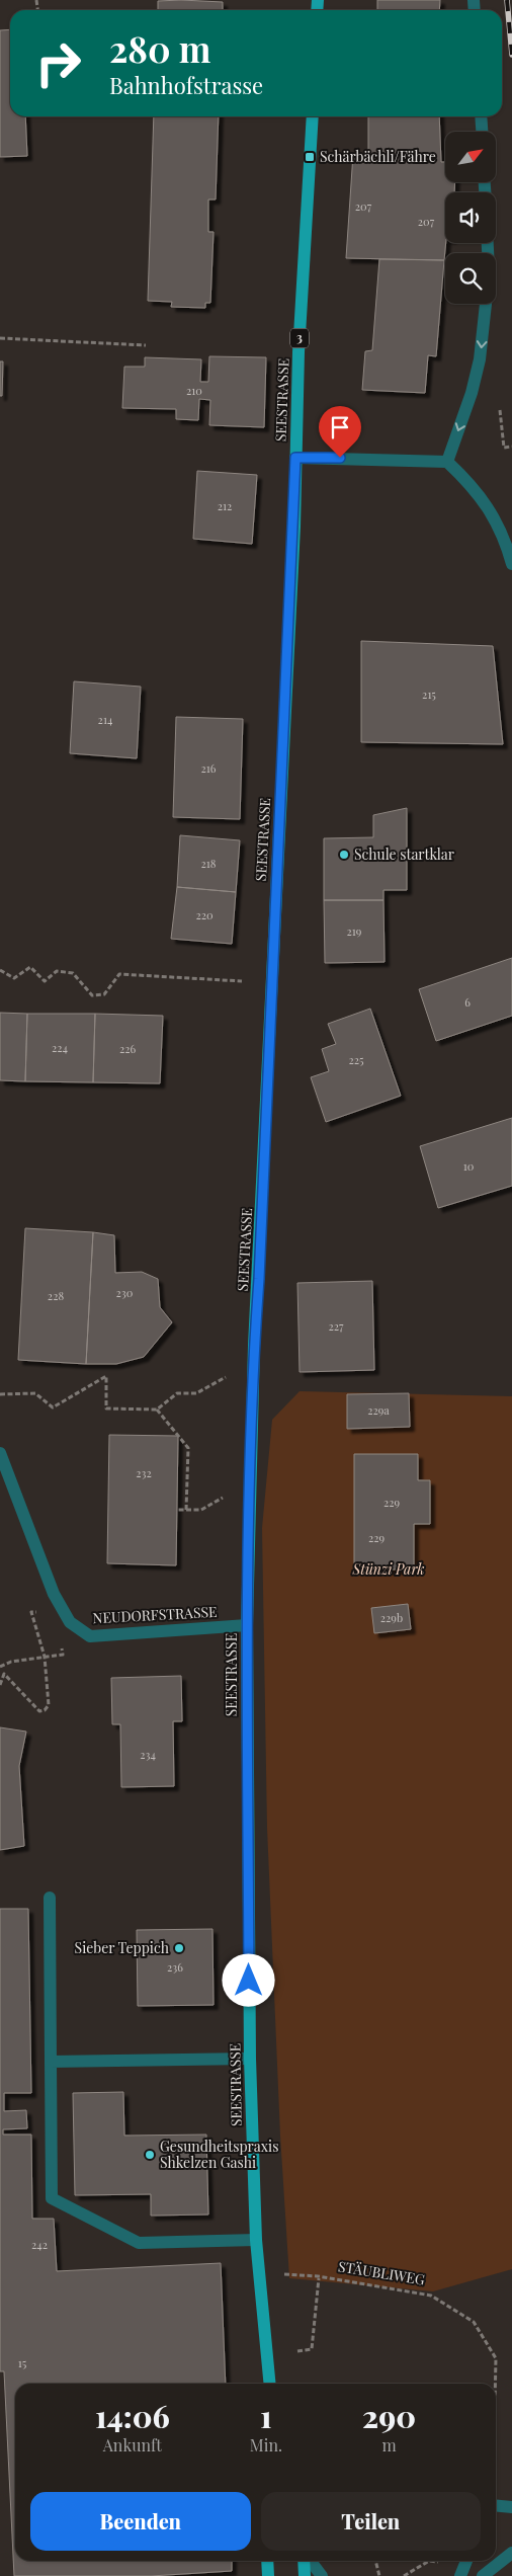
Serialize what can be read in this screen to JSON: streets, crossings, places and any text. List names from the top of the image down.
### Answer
{
  "streets": {
    "main road": ["3", "SEESTRASSE"],
    "street": ["NEUDORFSTRASSE"],
    "path": ["STÄUBLIWEG"]
  },
  "crossings": [
    ["SEESTRASSE", "NEUDORFSTRASSE"]
  ],
  "parks": ["Stünzi Park"],
  "places": {
    "transit": ["Schärbächli/Fähre"],
    "other": ["Schule startklar", "Sieber Teppich", "Gesundheitspraxis Shkelzen Gashi"]
  },
  "house_numbers": [
    "207",
    "207",
    "210",
    "212",
    "215",
    "214",
    "216",
    "218",
    "220",
    "219",
    "6",
    "224",
    "226",
    "225",
    "10",
    "230",
    "228",
    "227",
    "229a",
    "232",
    "229",
    "229",
    "229b",
    "234",
    "236",
    "242",
    "15"
  ],
  "north": "top right",
  "page": {
    "turn": ["280 m", "Bahnhofstrasse"],
    "eta": [
      "14:06",
      "Ankunft",
      "1",
      "Min.",
      "290",
      "m"
    ],
    "buttons": ["Beenden", "Teilen"]
  }
}
